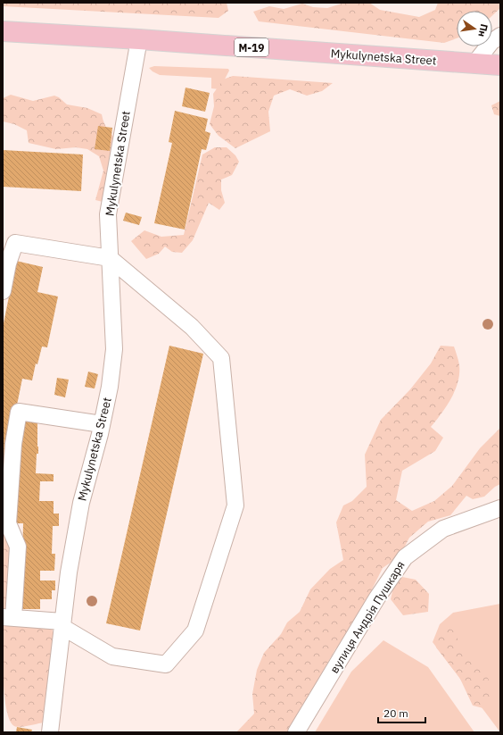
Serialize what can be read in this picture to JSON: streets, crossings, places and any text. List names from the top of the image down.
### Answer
{
  "streets": {
    "highway": ["М-19", "Mykulynetska Street"],
    "street": ["вулиця Андрія Пушкаря"]
  },
  "scale_bar": "20 m",
  "north": "right"
}
